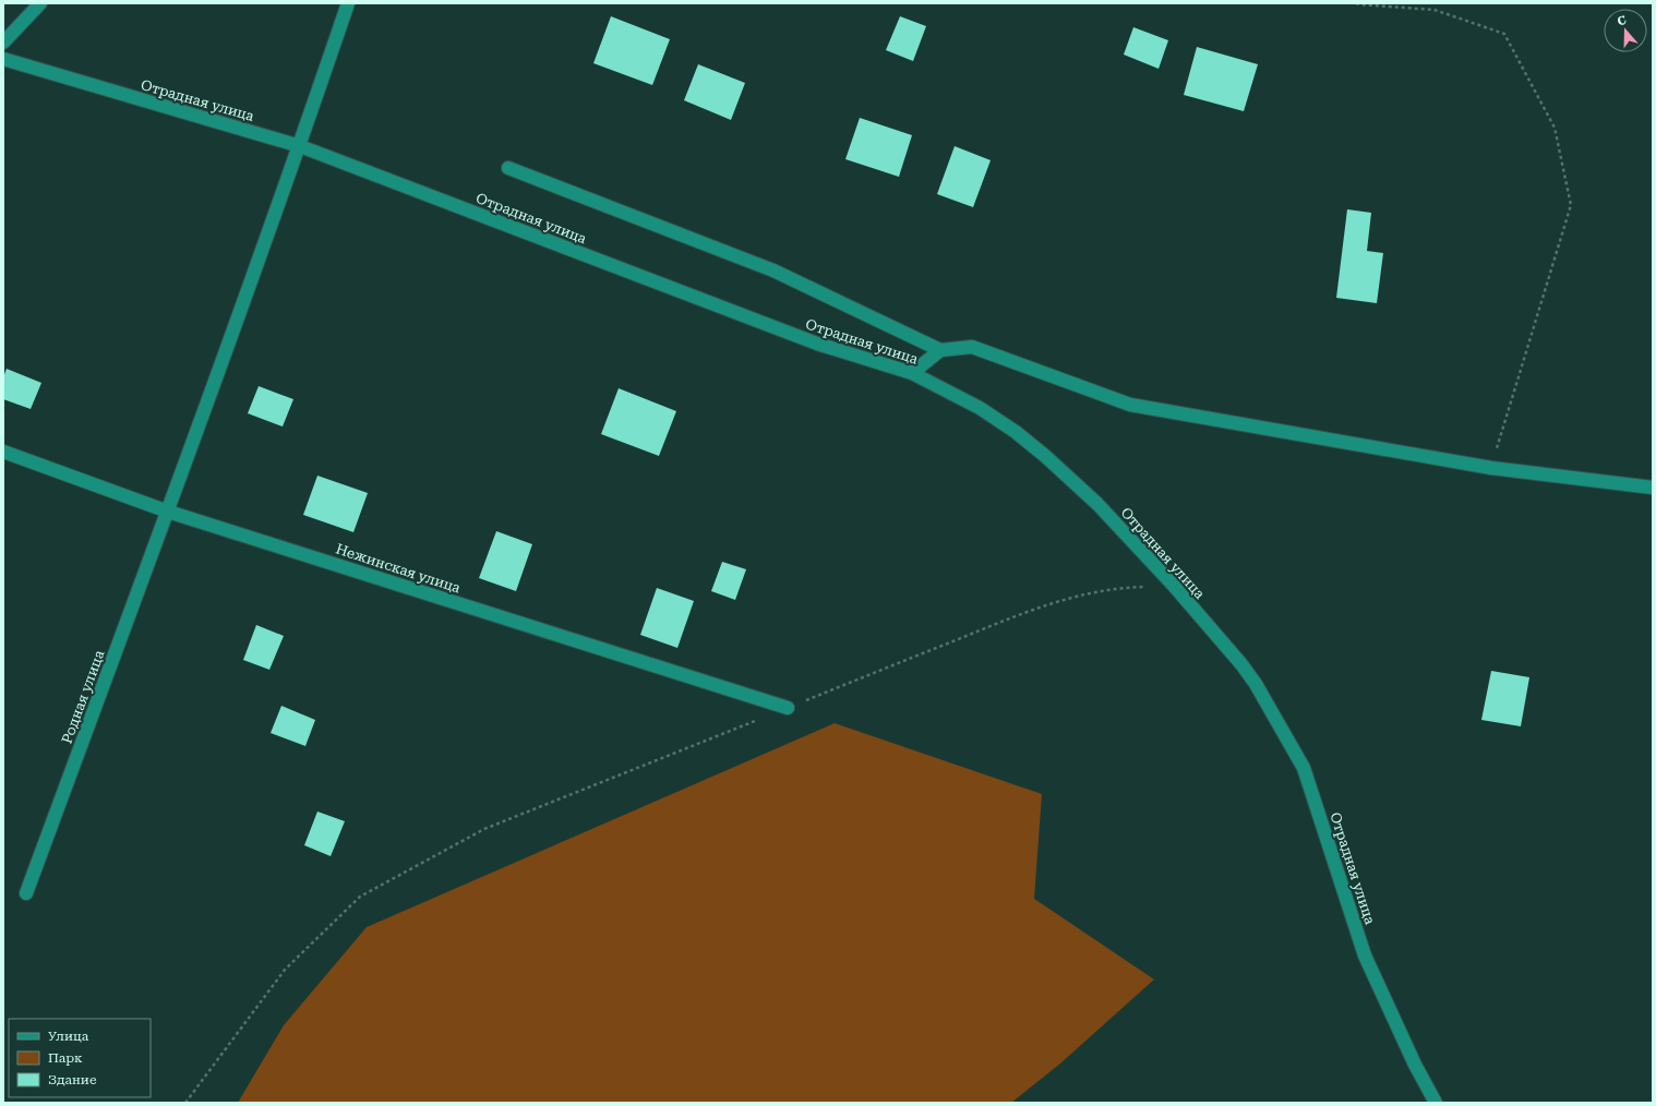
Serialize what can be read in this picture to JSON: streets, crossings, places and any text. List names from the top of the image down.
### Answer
{
  "streets": {
    "street": ["Отрадная улица", "Нежинская улица", "Родная улица"]
  },
  "crossings": [
    ["Отрадная улица", "Родная улица"],
    ["Нежинская улица", "Родная улица"]
  ],
  "legend": ["Улица", "Парк", "Здание"],
  "north": "top"
}
